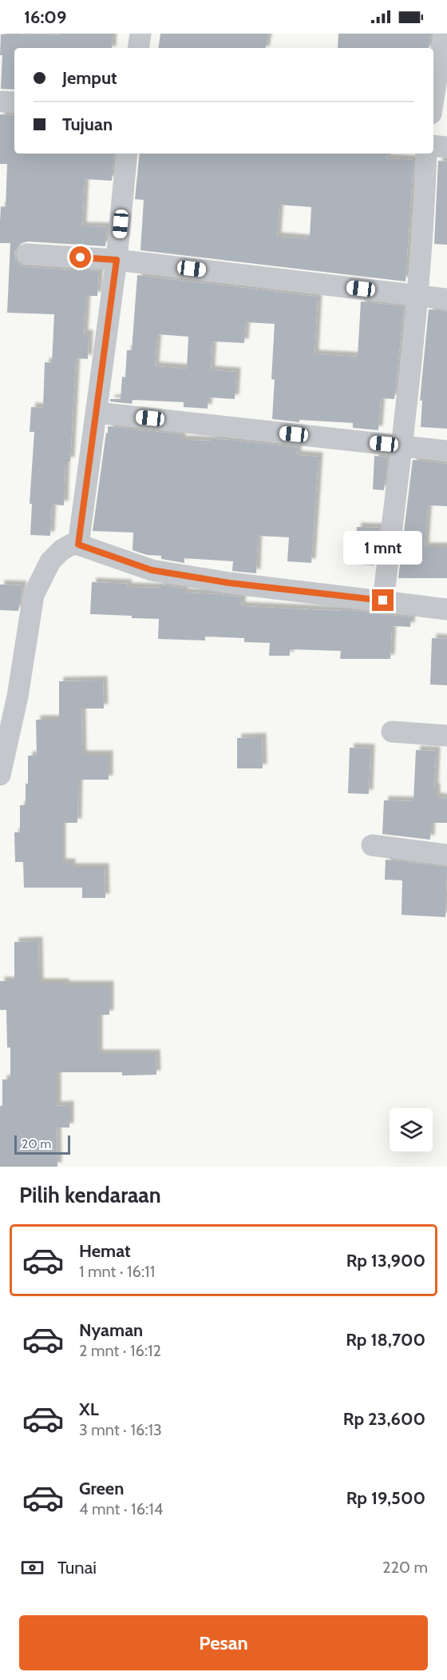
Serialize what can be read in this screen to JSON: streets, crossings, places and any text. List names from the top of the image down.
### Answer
{
  "scale_bar": "20 m",
  "page": {
    "status": "16:09",
    "banner": ["Jemput", "Tujuan"],
    "bubble": "1 mnt",
    "scale": "20 m",
    "heading": "Pilih kendaraan",
    "list": [
      {
        "name": "Hemat",
        "note": "1 mnt · 16:11",
        "value": "Rp 13,900"
      },
      {
        "name": "Nyaman",
        "note": "2 mnt · 16:12",
        "value": "Rp 18,700"
      },
      {
        "name": "XL",
        "note": "3 mnt · 16:13",
        "value": "Rp 23,600"
      },
      {
        "name": "Green",
        "note": "4 mnt · 16:14",
        "value": "Rp 19,500"
      }
    ],
    "pay": ["Tunai", "220 m"],
    "buttons": "Pesan"
  }
}
